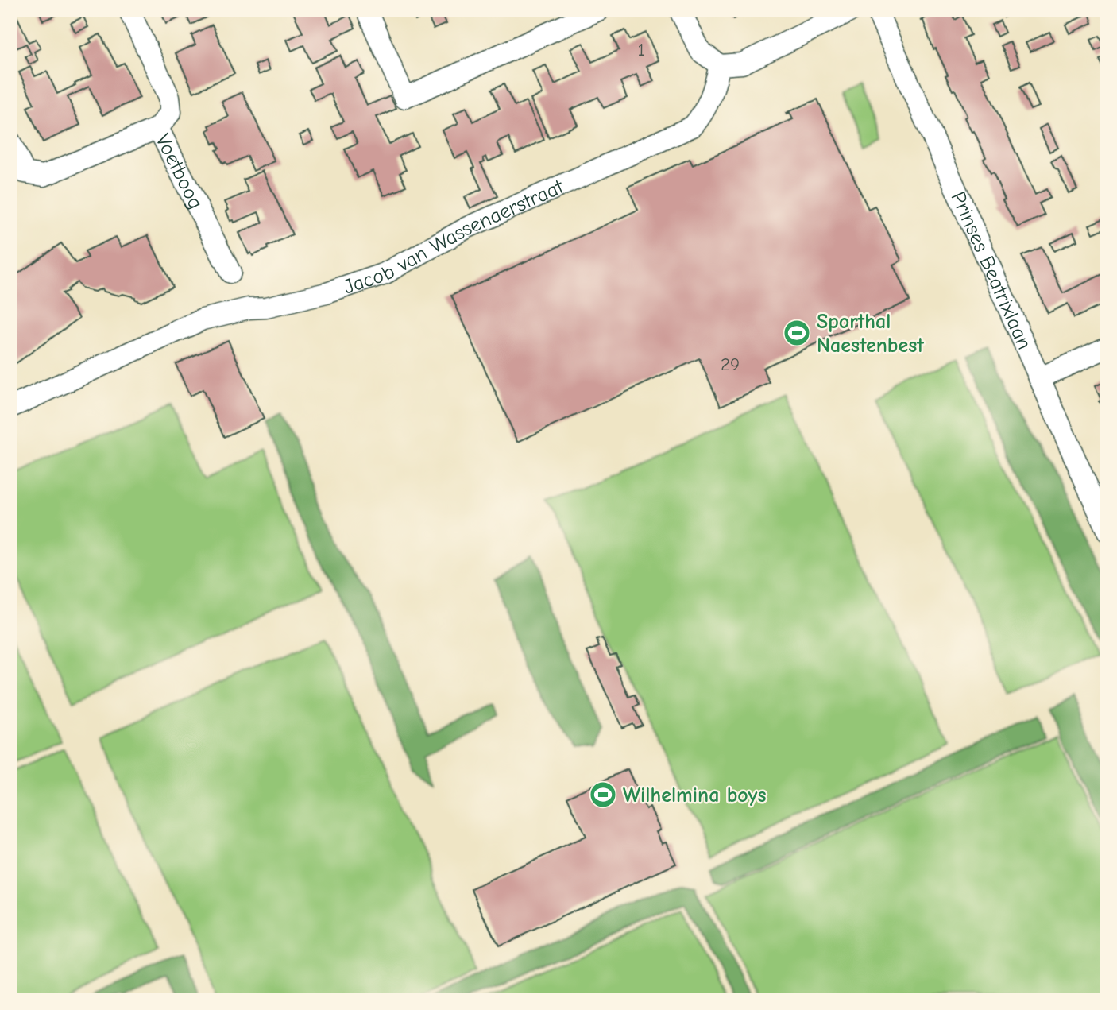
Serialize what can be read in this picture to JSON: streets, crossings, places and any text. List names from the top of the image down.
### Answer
{
  "streets": {
    "street": ["Voetboog", "Jacob van Wassenaerstraat", "Prinses Beatrixlaan"]
  },
  "places": {
    "sports": ["Sporthal Naestenbest", "Wilhelmina boys"]
  },
  "house_numbers": ["1", "29"]
}
